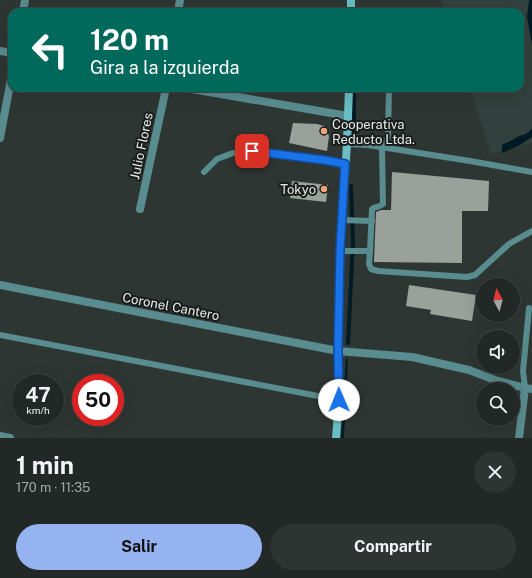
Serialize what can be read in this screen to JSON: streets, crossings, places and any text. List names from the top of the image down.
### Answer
{
  "streets": {
    "street": ["Julio Flores", "Coronel Cantero"]
  },
  "places": ["Cooperativa Reducto Ltda.", "Tokyo"],
  "north": "top",
  "page": {
    "turn": ["120 m", "Gira a la izquierda"],
    "speed": "47 km/h",
    "limit": "50",
    "heading": ["1 min", "170 m · 11:35"],
    "buttons": ["Salir", "Compartir"]
  }
}
